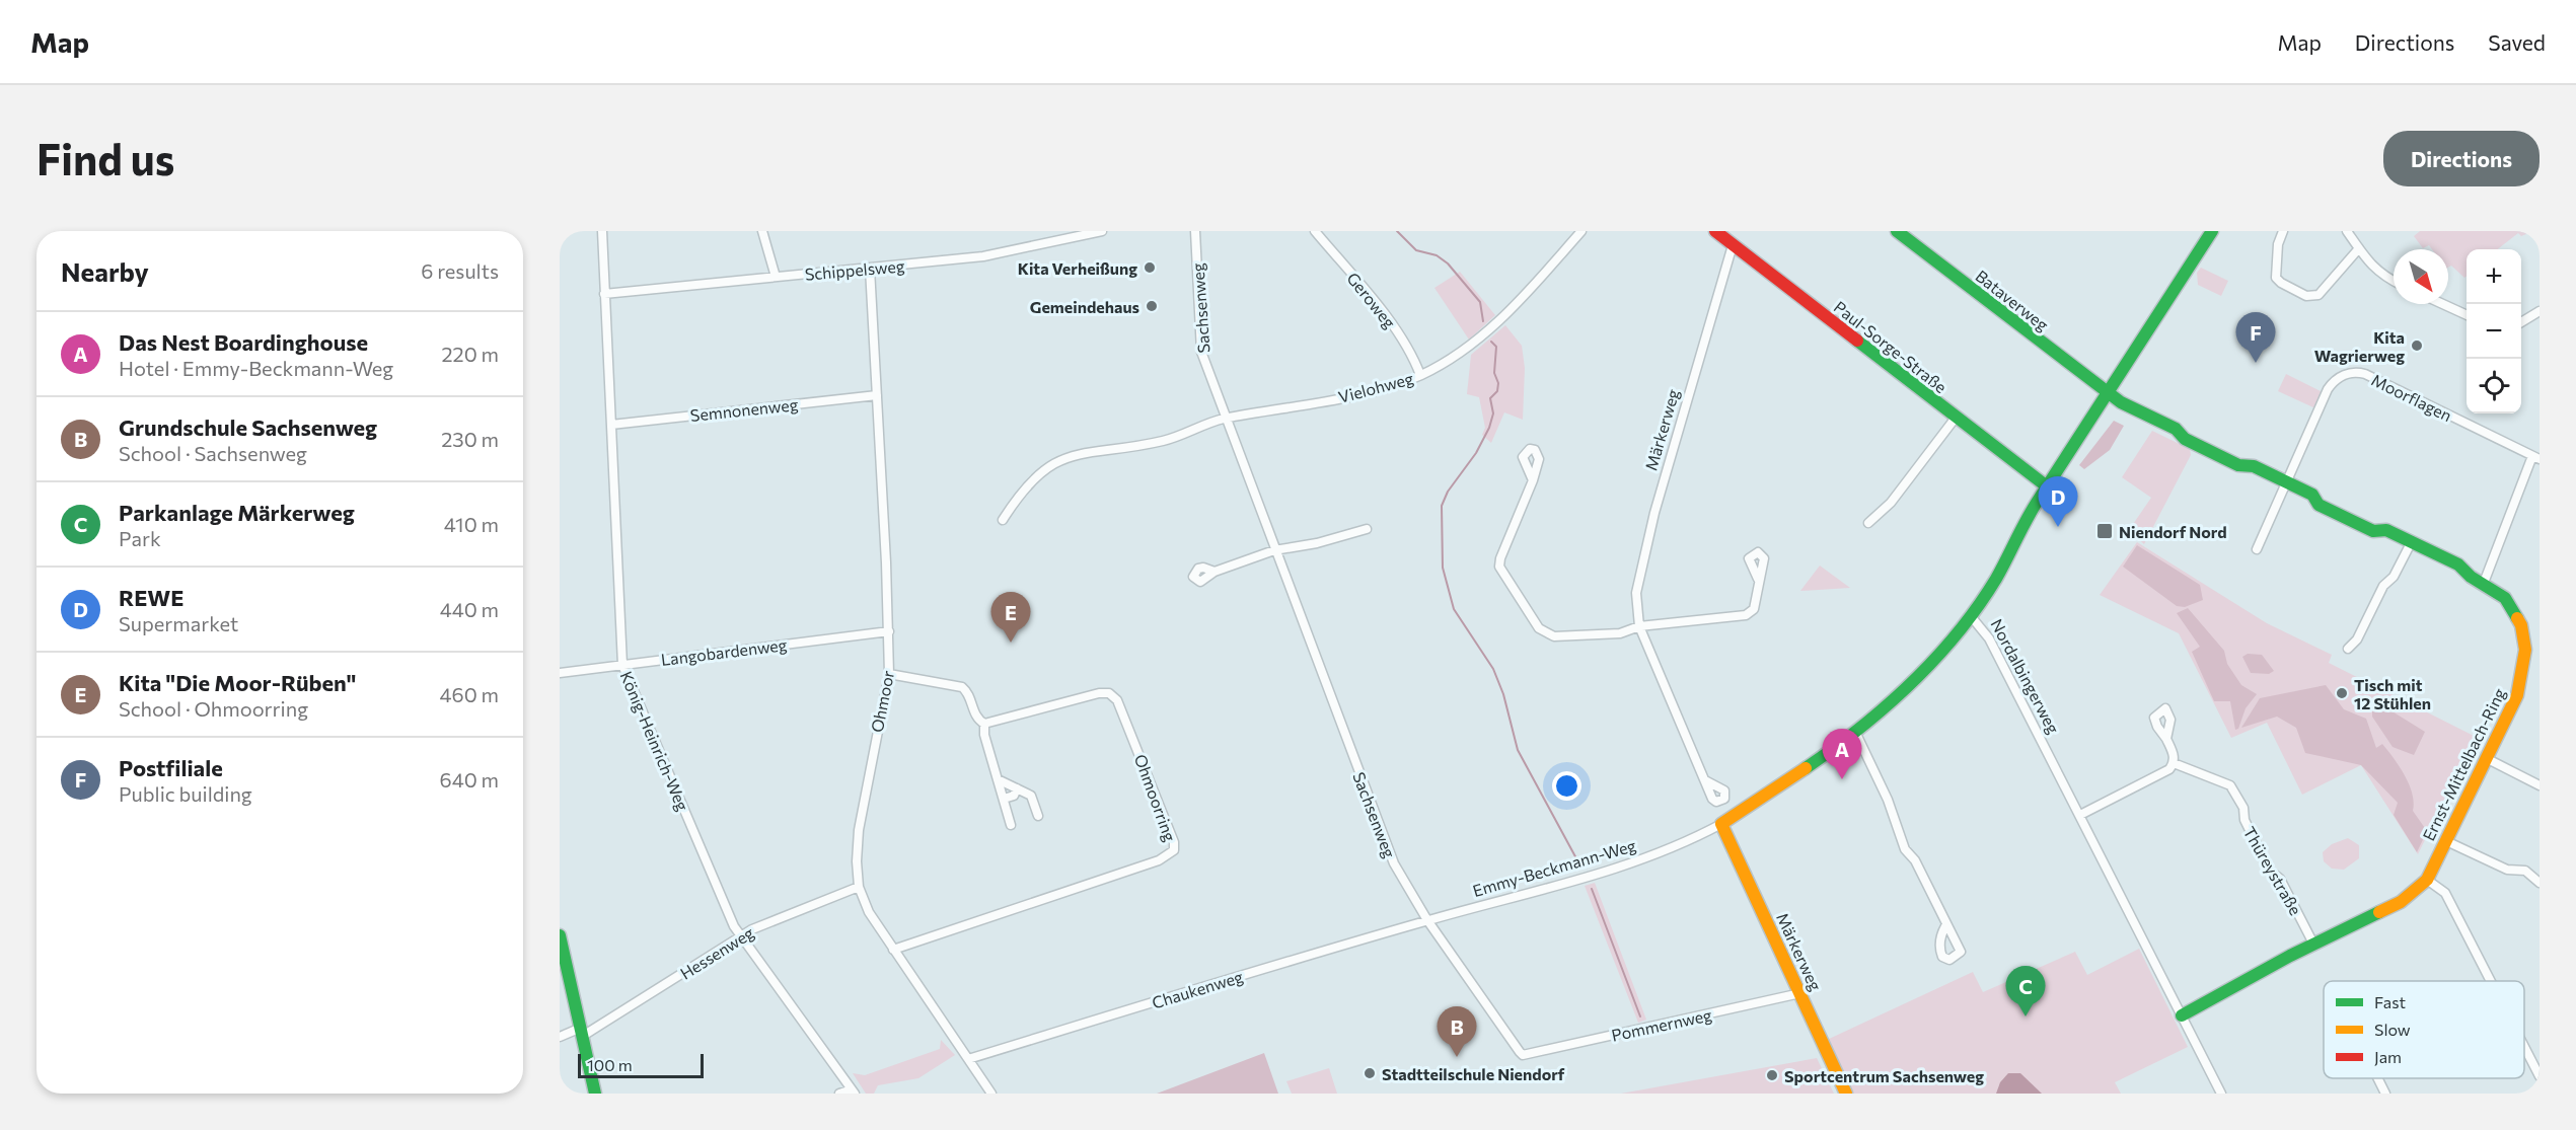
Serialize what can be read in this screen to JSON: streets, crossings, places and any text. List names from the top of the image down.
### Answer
{
  "streets": {
    "street": [
      "Schippelsweg",
      "Geroweg",
      "Bataverweg",
      "Sachsenweg",
      "Paul-Sorge-Straße",
      "Vielohweg",
      "Moorflagen",
      "Semnonenweg",
      "Märkerweg",
      "Langobardenweg",
      "Nordalbingerweg",
      "Ohmoor",
      "König-Heinrich-Weg",
      "Ernst-Mittelbach-Ring",
      "Ohmoorring",
      "Emmy-Beckmann-Weg",
      "Thüreystraße",
      "Hessenweg",
      "Chaukenweg",
      "Pommernweg"
    ]
  },
  "crossings": [
    ["Schippelsweg", "Ohmoor"],
    ["Schippelsweg", "König-Heinrich-Weg"],
    ["Geroweg", "Vielohweg"],
    ["Bataverweg", "Nordalbingerweg"],
    ["Bataverweg", "Ernst-Mittelbach-Ring"],
    ["Sachsenweg", "Vielohweg"],
    ["Sachsenweg", "Emmy-Beckmann-Weg"],
    ["Sachsenweg", "Chaukenweg"],
    ["Sachsenweg", "Pommernweg"],
    ["Paul-Sorge-Straße", "Märkerweg"],
    ["Paul-Sorge-Straße", "Nordalbingerweg"],
    ["Moorflagen", "Ernst-Mittelbach-Ring"],
    ["Semnonenweg", "Ohmoor"],
    ["Semnonenweg", "König-Heinrich-Weg"],
    ["Märkerweg", "Emmy-Beckmann-Weg"],
    ["Märkerweg", "Pommernweg"],
    ["Langobardenweg", "Ohmoor"],
    ["Langobardenweg", "König-Heinrich-Weg"],
    ["Nordalbingerweg", "Ernst-Mittelbach-Ring"],
    ["Nordalbingerweg", "Emmy-Beckmann-Weg"],
    ["Ohmoor", "Ohmoorring"],
    ["Ohmoor", "Hessenweg"],
    ["Ohmoor", "Chaukenweg"],
    ["König-Heinrich-Weg", "Hessenweg"],
    ["Ernst-Mittelbach-Ring", "Thüreystraße"],
    ["Emmy-Beckmann-Weg", "Chaukenweg"]
  ],
  "places": {
    "other": [
      "Kita Verheißung",
      "Gemeindehaus",
      "Kita Wagrierweg",
      "Tisch mit 12 Stühlen",
      "Stadtteilschule Niendorf",
      "Sportcentrum Sachsenweg"
    ],
    "transit": ["Niendorf Nord"]
  },
  "legend": ["Fast", "Slow", "Jam"],
  "scale_bar": "100 m",
  "north": "bottom right",
  "page": {
    "header": "Map",
    "nav": ["Map", "Directions", "Saved"],
    "buttons": "Directions",
    "title": "Find us",
    "heading": ["Nearby", "6 results"],
    "map_buttons": ["+", "−"],
    "list": [
      {
        "mark": "A",
        "name": "Das Nest Boardinghouse",
        "note": "Hotel · Emmy-Beckmann-Weg",
        "value": "220 m"
      },
      {
        "mark": "B",
        "name": "Grundschule Sachsenweg",
        "note": "School · Sachsenweg",
        "value": "230 m"
      },
      {
        "mark": "C",
        "name": "Parkanlage Märkerweg",
        "note": "Park",
        "value": "410 m"
      },
      {
        "mark": "D",
        "name": "REWE",
        "note": "Supermarket",
        "value": "440 m"
      },
      {
        "mark": "E",
        "name": "Kita \"Die Moor-Rüben\"",
        "note": "School · Ohmoorring",
        "value": "460 m"
      },
      {
        "mark": "F",
        "name": "Postfiliale",
        "note": "Public building",
        "value": "640 m"
      }
    ],
    "pins": [
      "F",
      "D",
      "E",
      "A",
      "C",
      "B"
    ],
    "scale": "100 m"
  }
}
